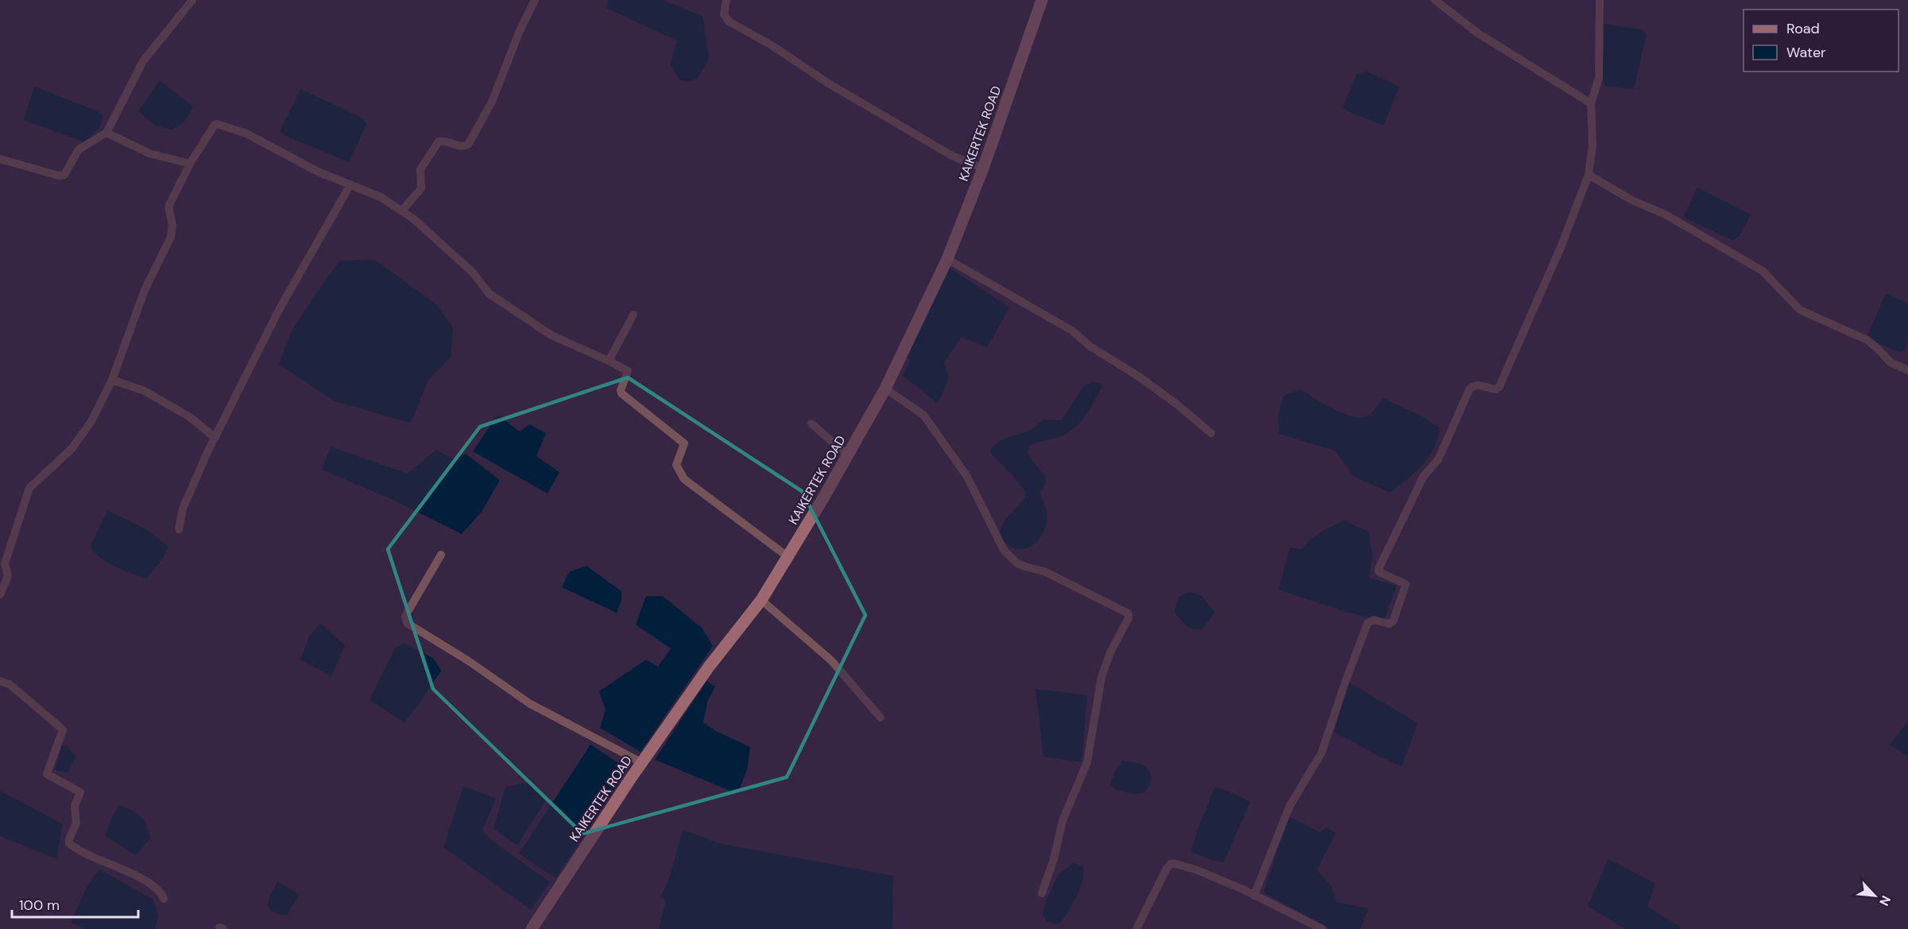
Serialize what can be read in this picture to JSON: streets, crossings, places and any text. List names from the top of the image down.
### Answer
{
  "streets": {
    "main road": ["KAIKERTEK ROAD"]
  },
  "legend": ["Road", "Water"],
  "scale_bar": "100 m",
  "north": "bottom right"
}
